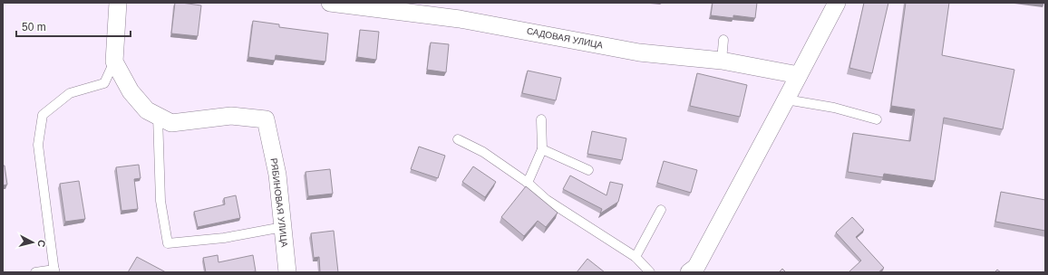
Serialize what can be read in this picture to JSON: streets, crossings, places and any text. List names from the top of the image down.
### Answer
{
  "streets": {
    "street": ["САДОВАЯ УЛИЦА", "РЯБИНОВАЯ УЛИЦА"]
  },
  "scale_bar": "50 m",
  "north": "right"
}
